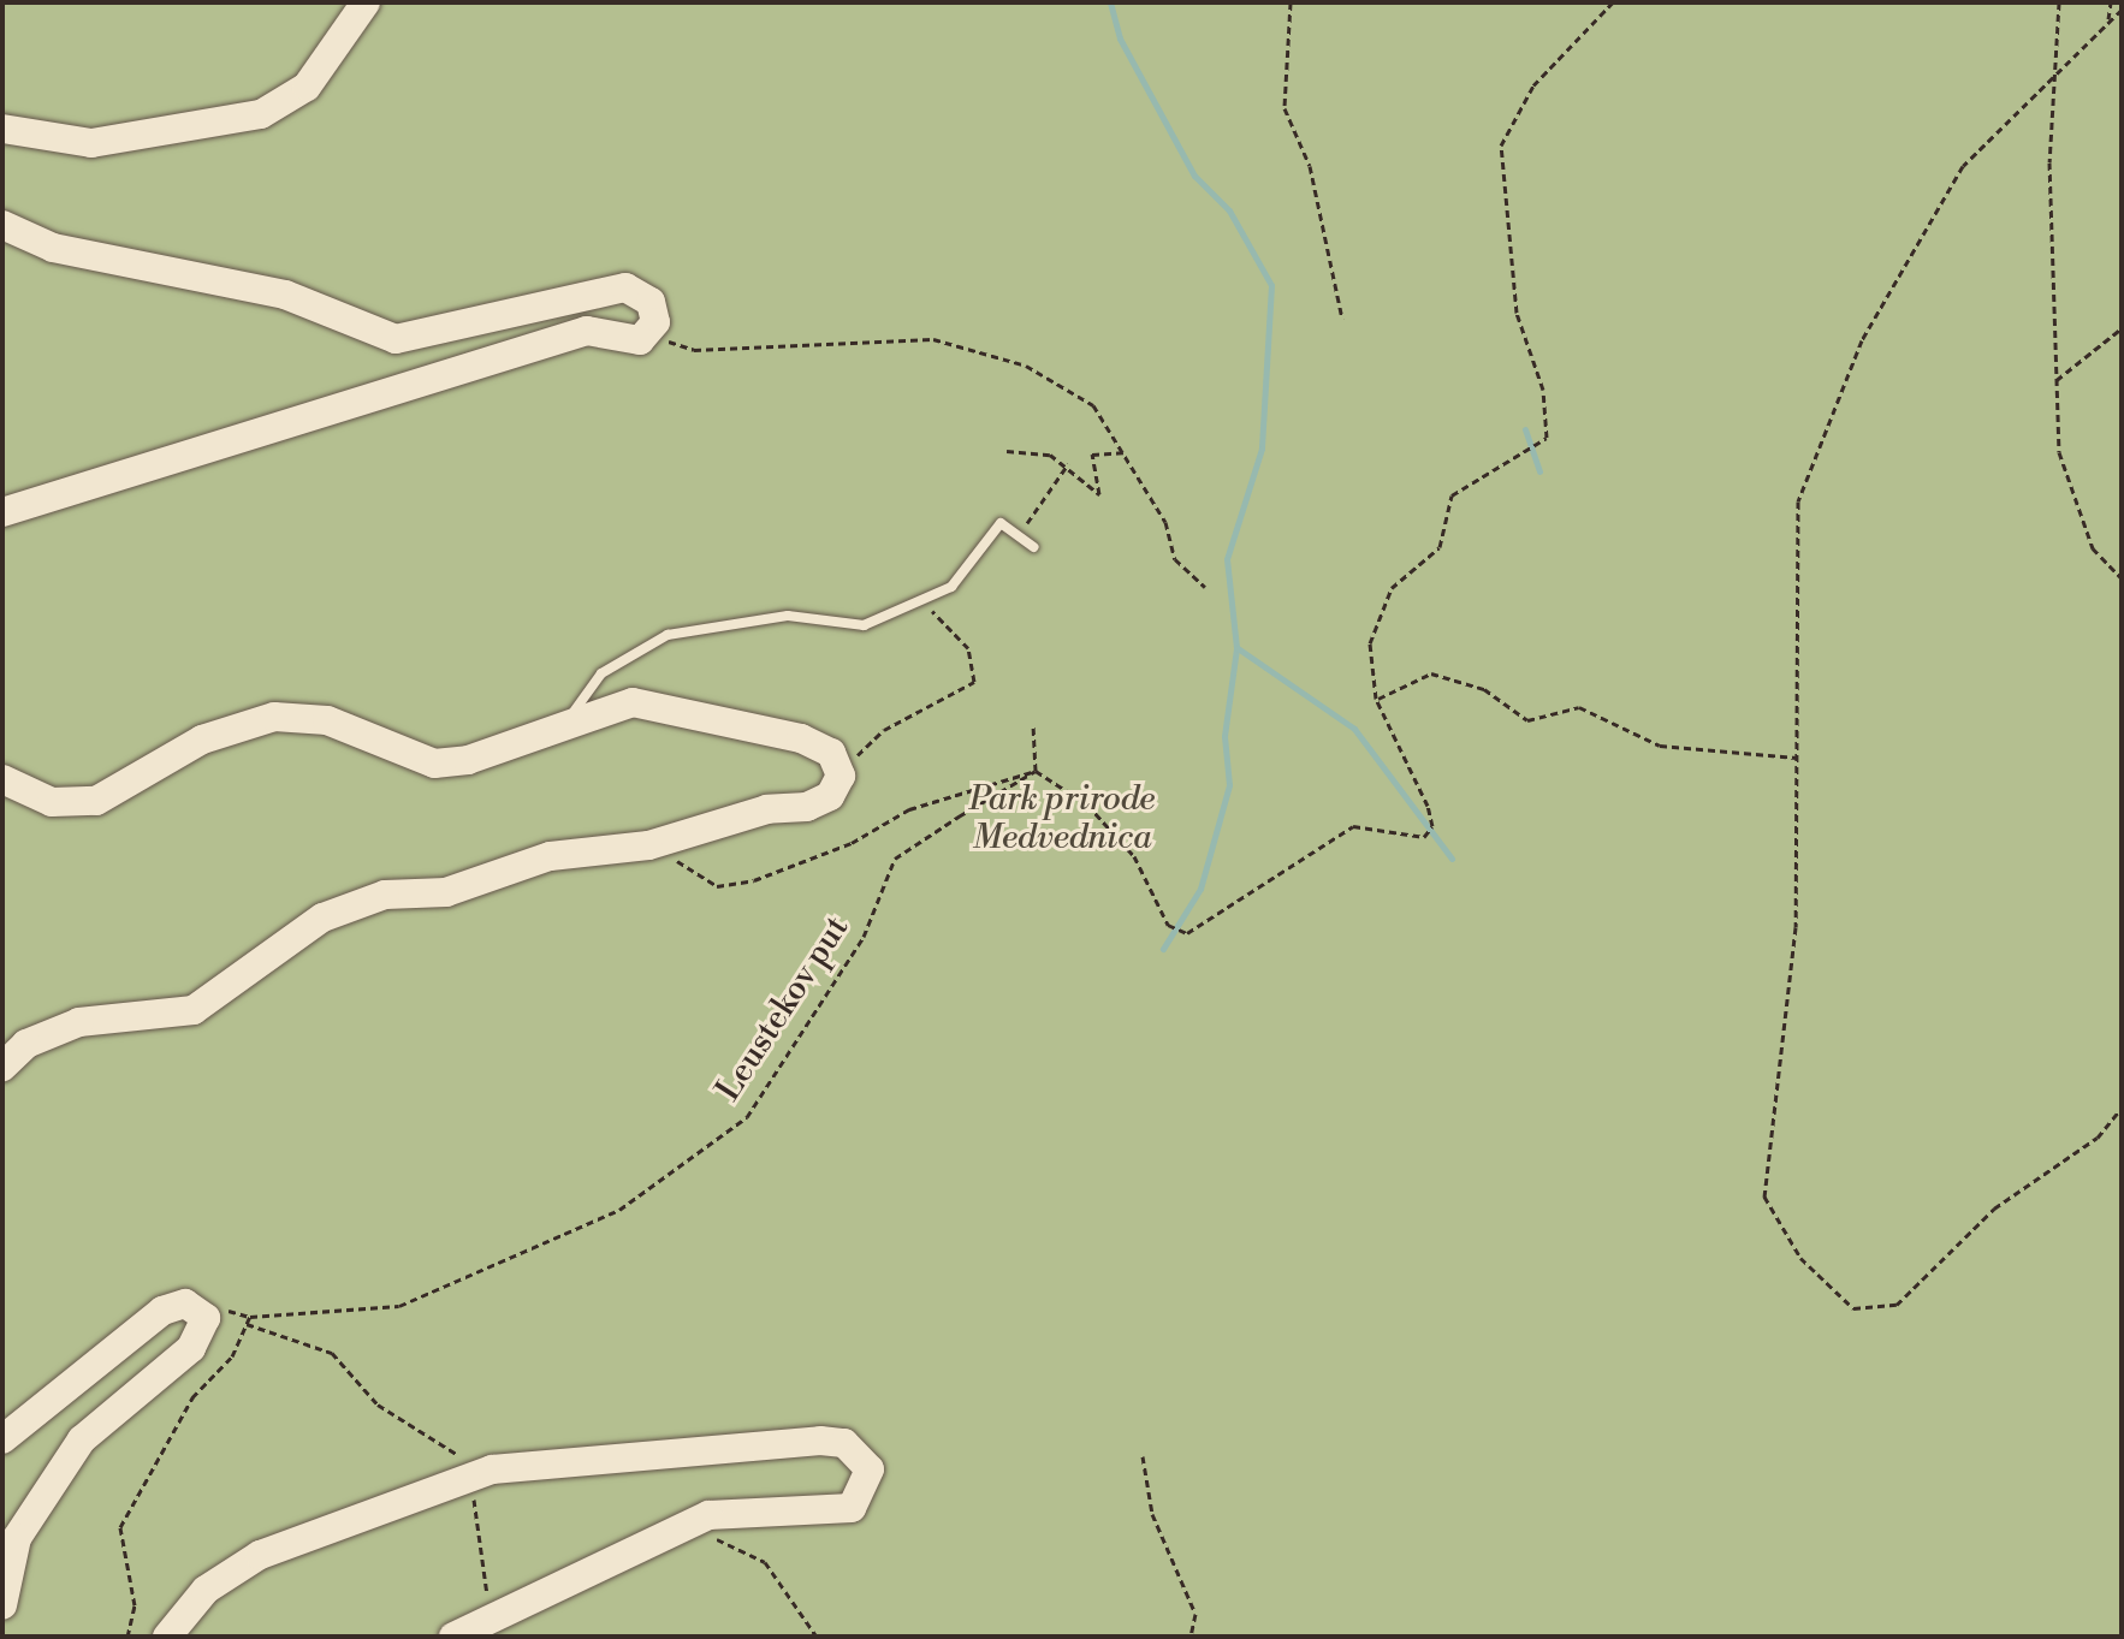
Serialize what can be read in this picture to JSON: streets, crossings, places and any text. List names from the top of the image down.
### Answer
{
  "streets": {
    "path": ["Leustekov put"]
  },
  "parks": ["Park prirode Medvednica"]
}
